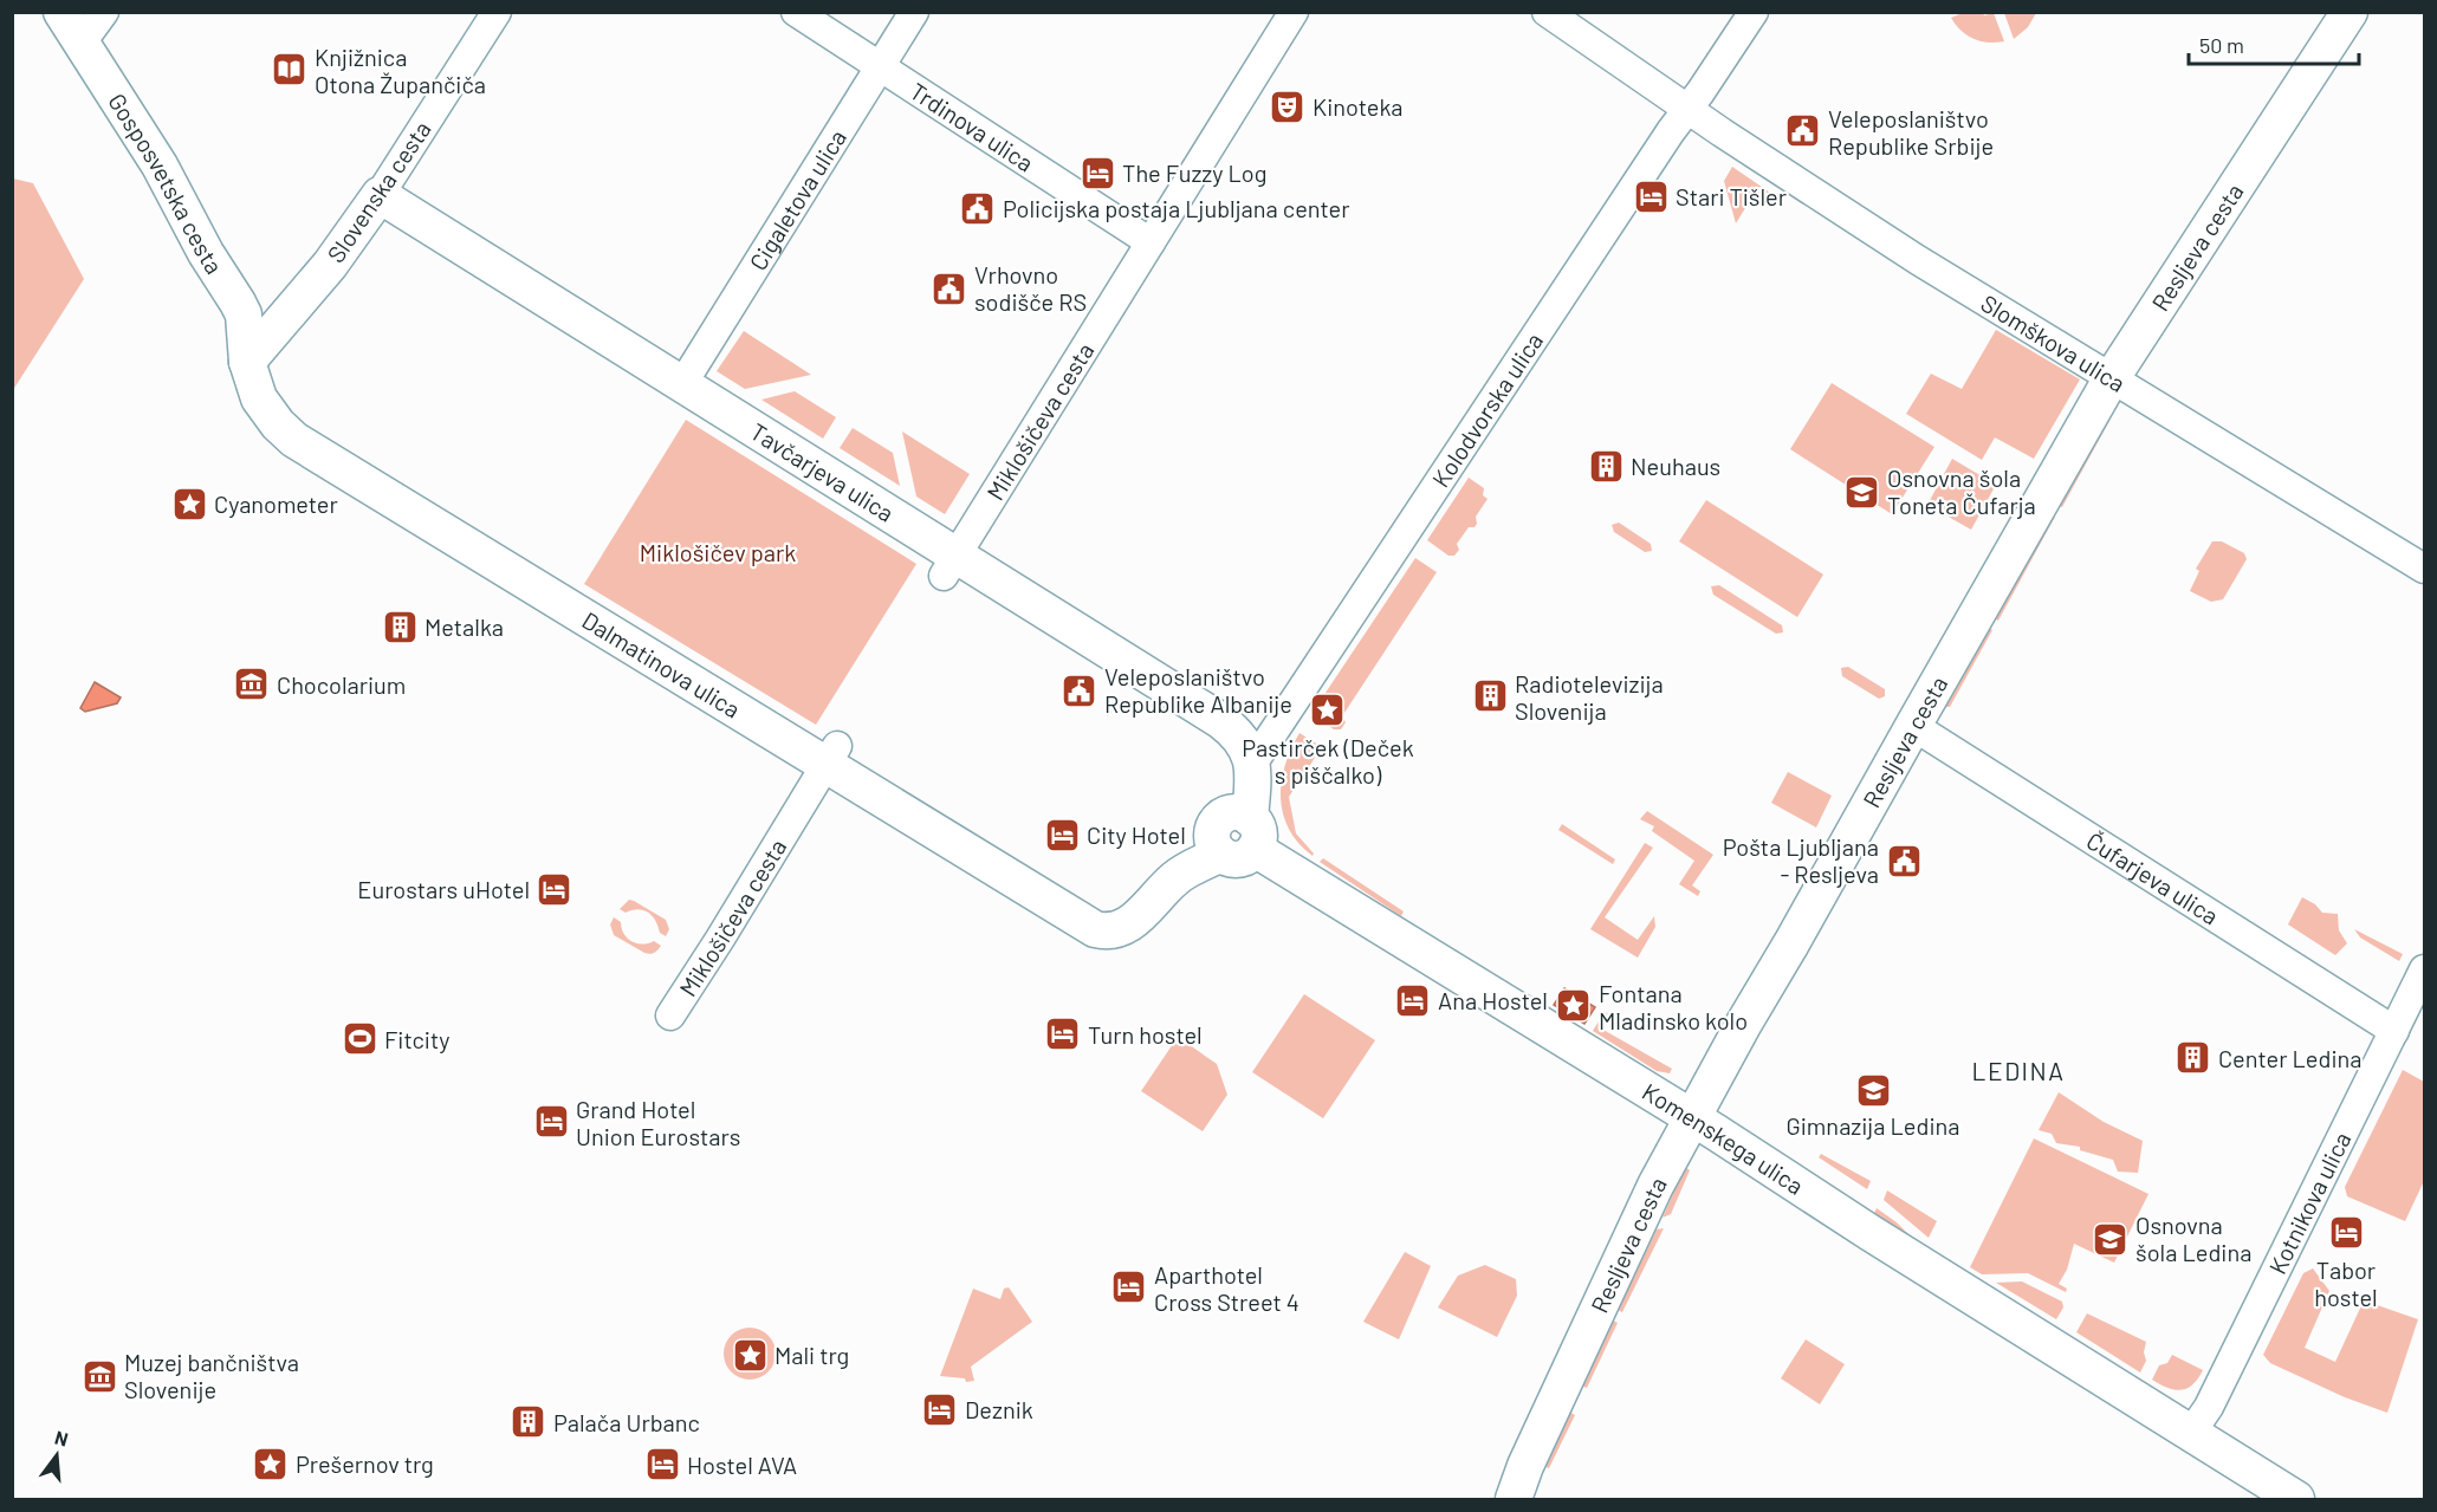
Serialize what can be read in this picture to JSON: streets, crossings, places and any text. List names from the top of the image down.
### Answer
{
  "streets": {
    "main road": [
      "Gosposvetska cesta",
      "Slovenska cesta",
      "Resljeva cesta",
      "Kolodvorska ulica",
      "Tavčarjeva ulica",
      "Dalmatinova ulica",
      "Komenskega ulica"
    ],
    "street": [
      "Trdinova ulica",
      "Cigaletova ulica",
      "Slomškova ulica",
      "Miklošičeva cesta",
      "Čufarjeva ulica",
      "Kotnikova ulica"
    ]
  },
  "crossings": [
    ["Trdinova ulica", "Cigaletova ulica"],
    ["Trdinova ulica", "Miklošičeva cesta"],
    ["Gosposvetska cesta", "Slovenska cesta"],
    ["Gosposvetska cesta", "Dalmatinova ulica"],
    ["Slovenska cesta", "Tavčarjeva ulica"],
    ["Slovenska cesta", "Dalmatinova ulica"],
    ["Cigaletova ulica", "Tavčarjeva ulica"],
    ["Resljeva cesta", "Slomškova ulica"],
    ["Resljeva cesta", "Čufarjeva ulica"],
    ["Resljeva cesta", "Komenskega ulica"],
    ["Slomškova ulica", "Kolodvorska ulica"],
    ["Kolodvorska ulica", "Tavčarjeva ulica"],
    ["Kolodvorska ulica", "Dalmatinova ulica"],
    ["Kolodvorska ulica", "Komenskega ulica"],
    ["Miklošičeva cesta", "Tavčarjeva ulica"],
    ["Miklošičeva cesta", "Dalmatinova ulica"],
    ["Dalmatinova ulica", "Komenskega ulica"],
    ["Čufarjeva ulica", "Kotnikova ulica"],
    ["Komenskega ulica", "Kotnikova ulica"]
  ],
  "districts": ["LEDINA"],
  "parks": ["Miklošičev park"],
  "places": {
    "library": ["Knjižnica Otona Župančiča"],
    "theatre": ["Kinoteka"],
    "public building": [
      "Veleposlaništvo Republike Srbije",
      "Policijska postaja Ljubljana center",
      "Vrhovno sodišče RS",
      "Veleposlaništvo Republike Albanije",
      "Pošta Ljubljana - Resljeva"
    ],
    "hotel": [
      "The Fuzzy Log",
      "Stari Tišler",
      "City Hotel",
      "Eurostars uHotel",
      "Ana Hostel",
      "Turn hostel",
      "Grand Hotel Union Eurostars",
      "Tabor hostel",
      "Aparthotel Cross Street 4",
      "Deznik",
      "Hostel AVA"
    ],
    "building": [
      "Neuhaus",
      "Metalka",
      "Radiotelevizija Slovenija",
      "Center Ledina",
      "Palača Urbanc"
    ],
    "school or university": ["Osnovna šola Toneta Čufarja", "Gimnazija Ledina", "Osnovna šola Ledina"],
    "place": [
      "Cyanometer",
      "Pastirček (Deček s piščalko)",
      "Fontana Mladinsko kolo",
      "Mali trg",
      "Prešernov trg"
    ],
    "museum": ["Chocolarium", "Muzej bančništva Slovenije"],
    "sports": ["Fitcity"]
  },
  "scale_bar": "50 m",
  "north": "top"
}
